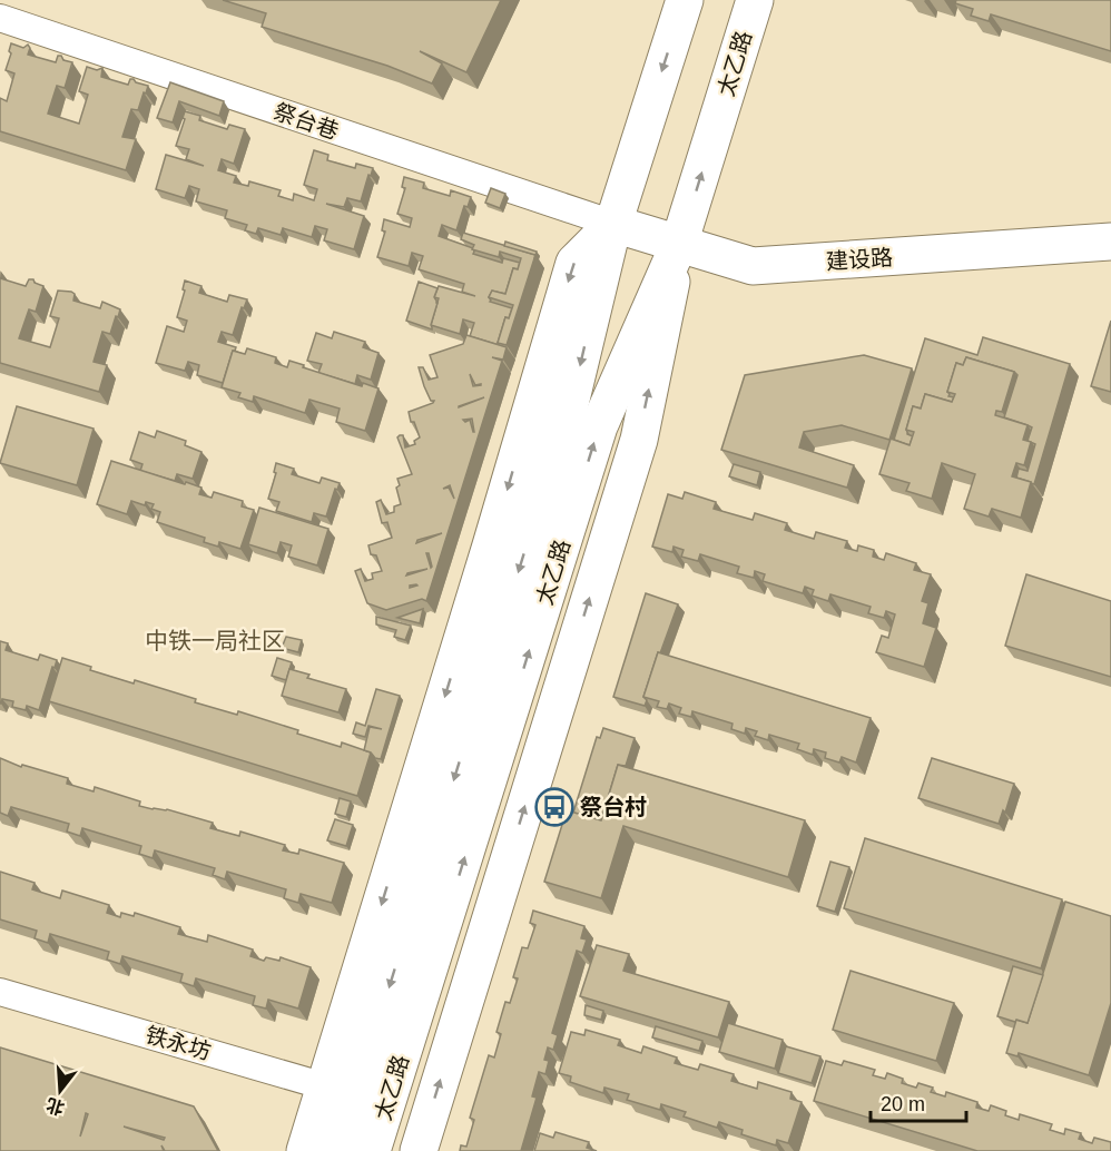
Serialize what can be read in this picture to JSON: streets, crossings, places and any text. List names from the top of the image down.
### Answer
{
  "streets": {
    "main road": ["太乙路", "建设路"],
    "street": ["祭台巷", "铁永坊"]
  },
  "crossings": [
    ["太乙路", "祭台巷"],
    ["太乙路", "建设路"],
    ["太乙路", "铁永坊"],
    ["祭台巷", "建设路"]
  ],
  "districts": ["中铁一局社区"],
  "places": {
    "bus stop": ["祭台村"]
  },
  "scale_bar": "20 m",
  "north": "bottom"
}
